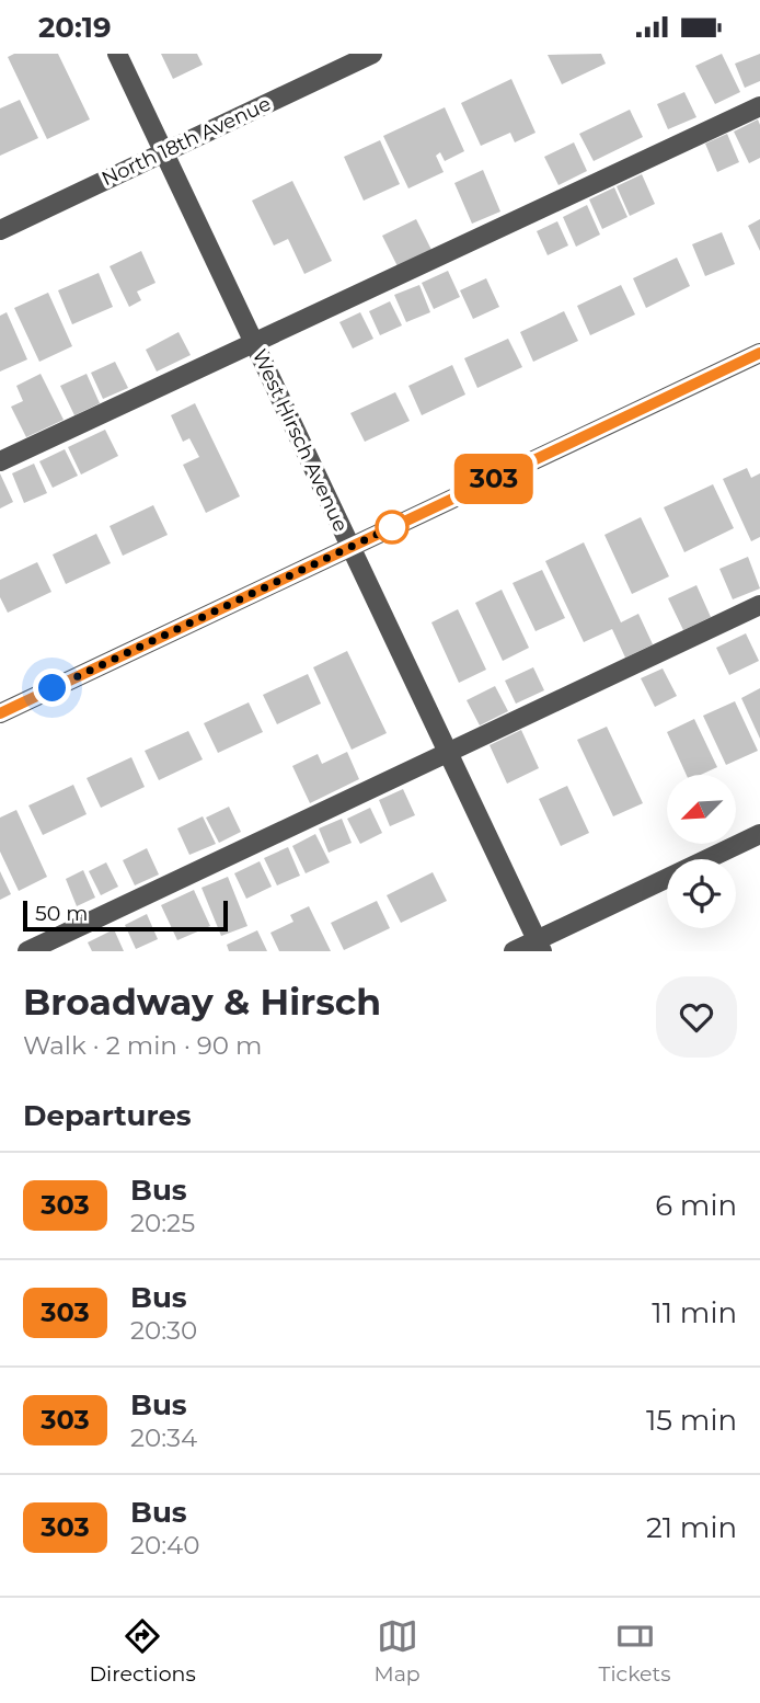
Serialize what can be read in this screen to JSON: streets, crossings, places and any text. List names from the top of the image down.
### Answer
{
  "streets": {
    "street": ["North 18th Avenue", "West Hirsch Avenue"]
  },
  "crossings": [
    ["North 18th Avenue", "West Hirsch Avenue"]
  ],
  "lines": ["bus line 303"],
  "scale_bar": "50 m",
  "north": "bottom left",
  "page": {
    "status": "20:19",
    "on_map": "303",
    "scale": "50 m",
    "heading": [
      ["Broadway & Hirsch", "Walk · 2 min · 90 m"],
      "Departures"
    ],
    "list": [
      {
        "mark": "303",
        "name": "Bus",
        "note": "20:25",
        "value": "6 min"
      },
      {
        "mark": "303",
        "name": "Bus",
        "note": "20:30",
        "value": "11 min"
      },
      {
        "mark": "303",
        "name": "Bus",
        "note": "20:34",
        "value": "15 min"
      },
      {
        "mark": "303",
        "name": "Bus",
        "note": "20:40",
        "value": "21 min"
      }
    ],
    "tabs": ["Directions", "Map", "Tickets"]
  }
}
